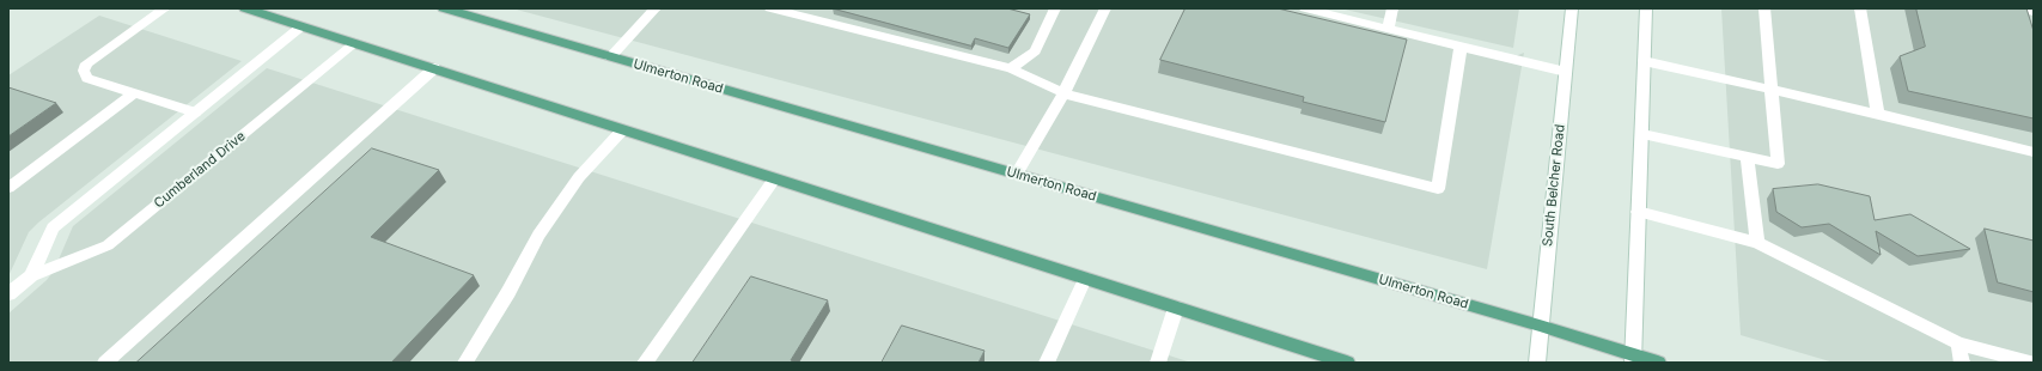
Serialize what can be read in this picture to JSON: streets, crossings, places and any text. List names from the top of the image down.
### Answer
{
  "streets": {
    "main road": ["Ulmerton Road", "Cumberland Drive", "South Belcher Road"]
  },
  "crossings": [
    ["Ulmerton Road", "South Belcher Road"]
  ]
}
